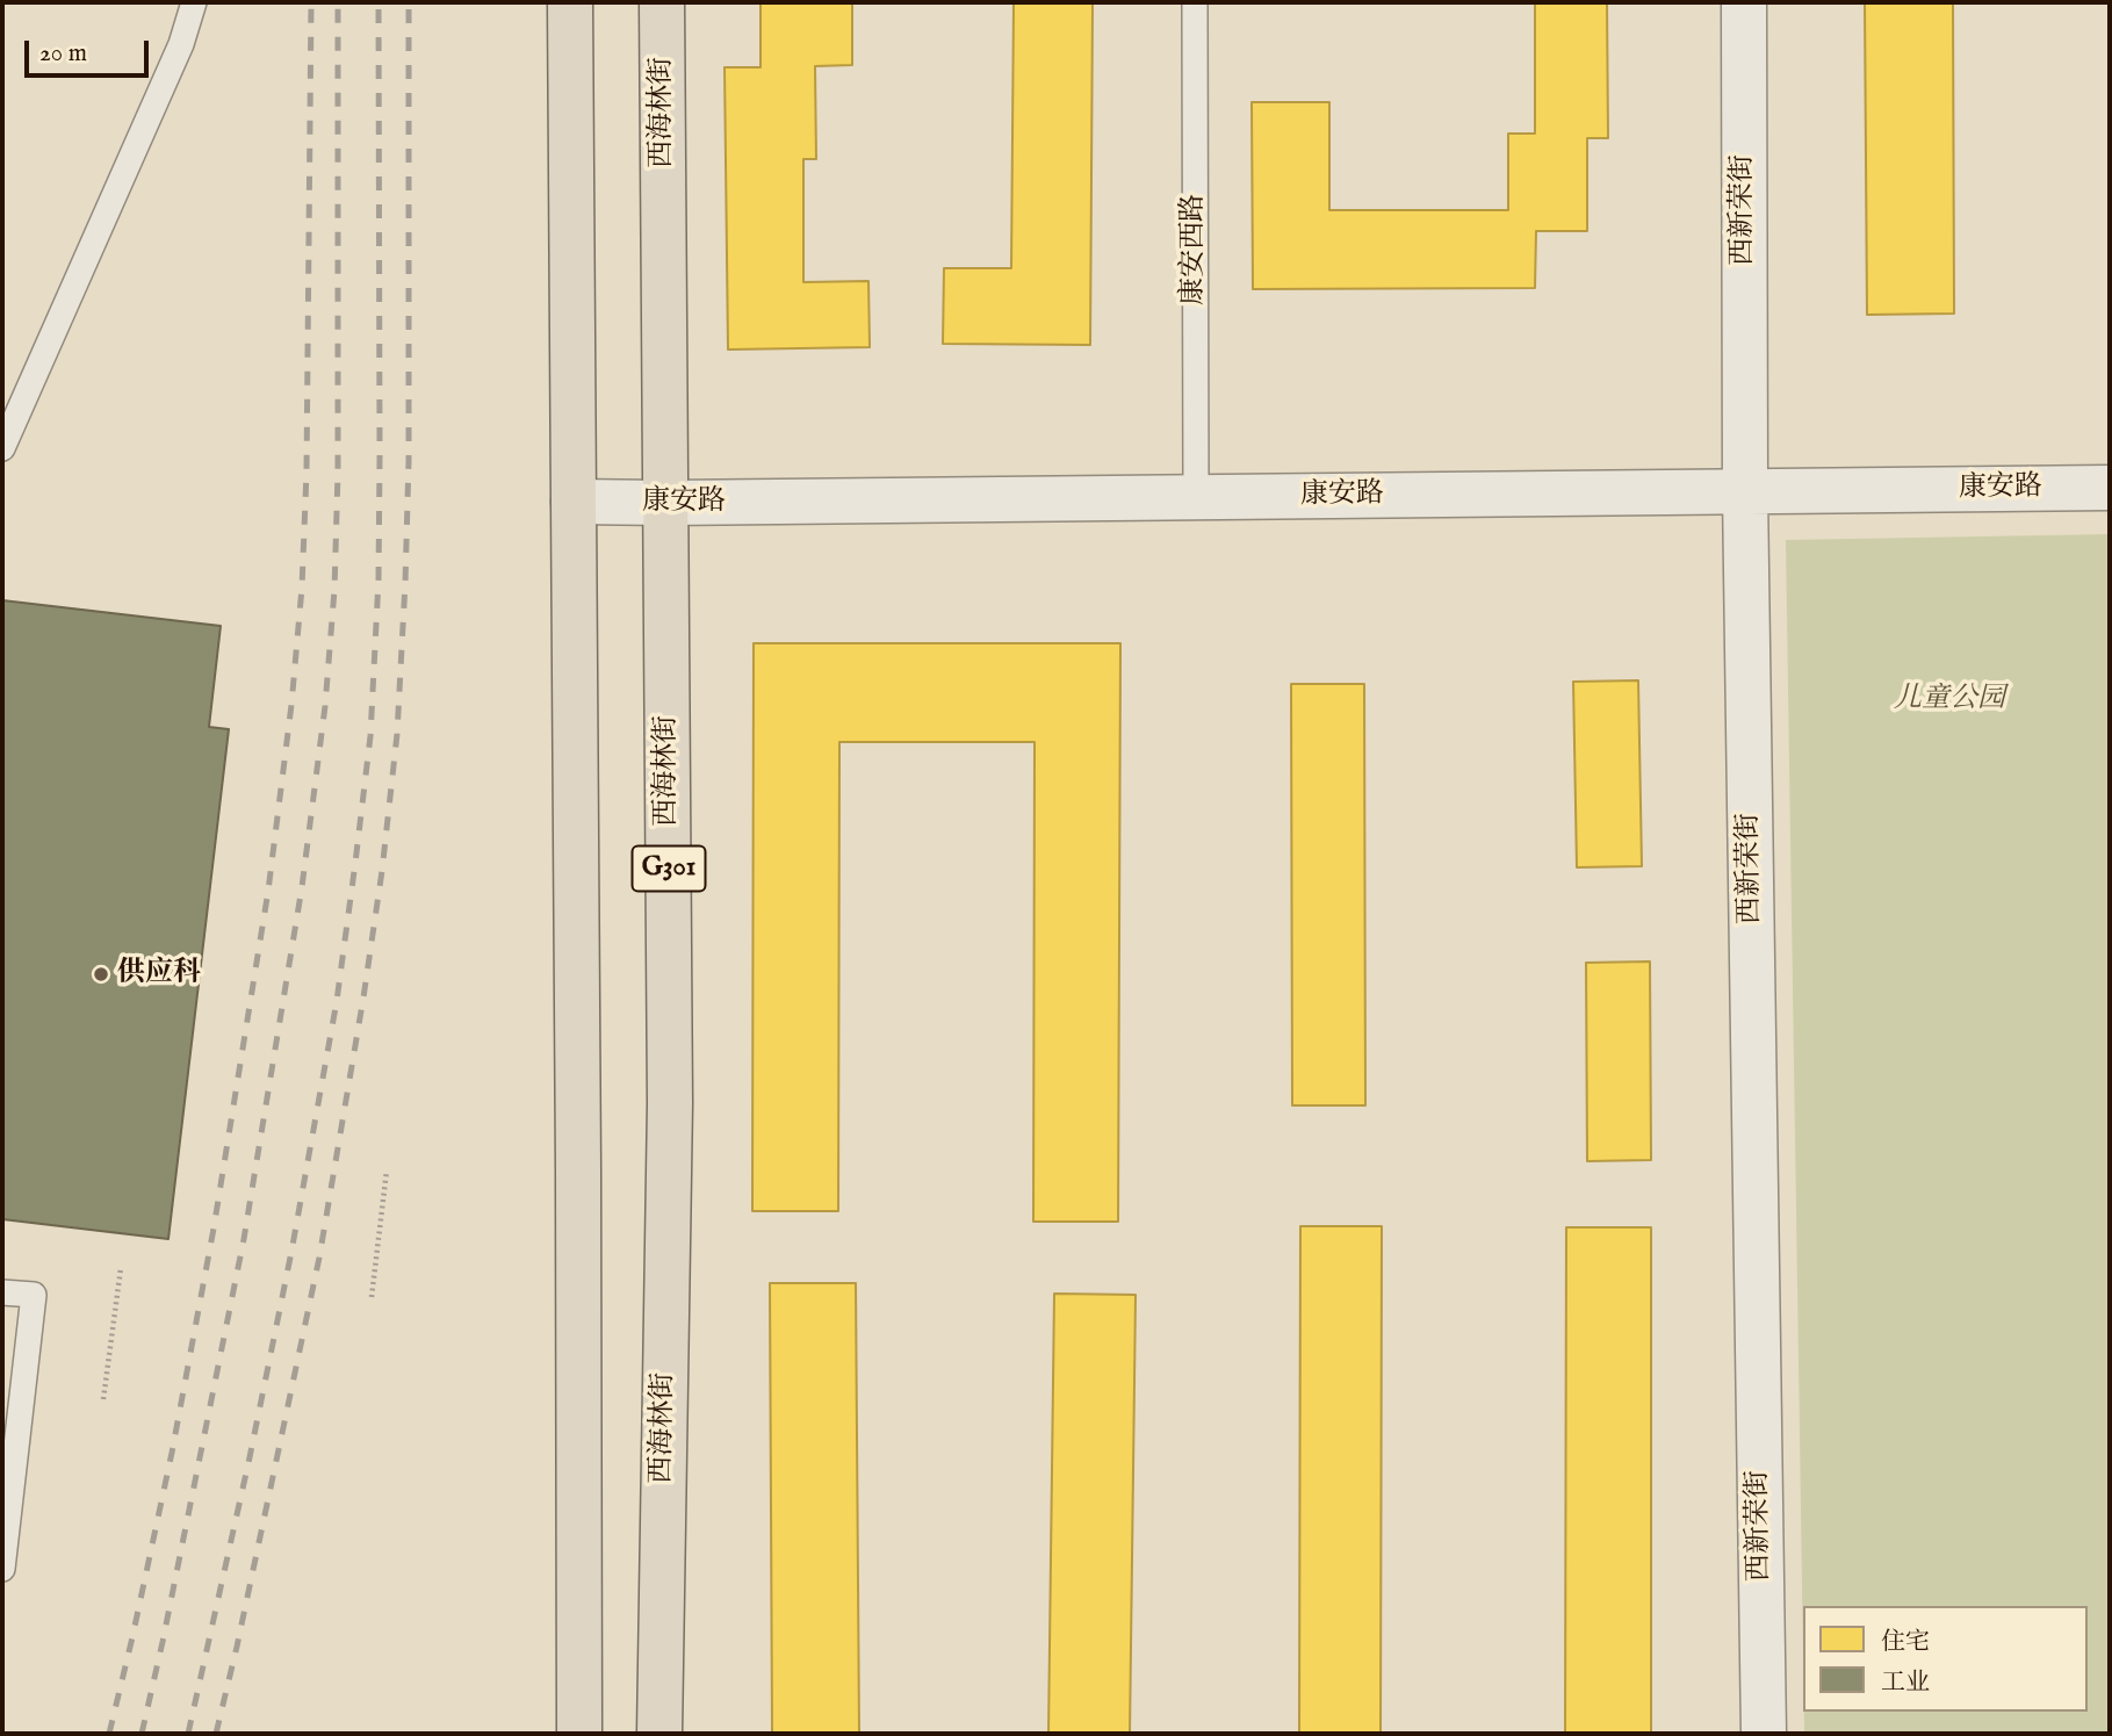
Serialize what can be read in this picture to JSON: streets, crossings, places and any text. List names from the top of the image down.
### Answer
{
  "streets": {
    "highway": ["西海林街", "G301"],
    "street": ["西新荣街", "康安路"],
    "lane": ["康安西路"]
  },
  "crossings": [
    ["西海林街", "康安路"],
    ["西新荣街", "康安路"],
    ["康安西路", "康安路"]
  ],
  "parks": ["儿童公园"],
  "places": ["供应科"],
  "legend": ["住宅", "工业"],
  "scale_bar": "20 m"
}
